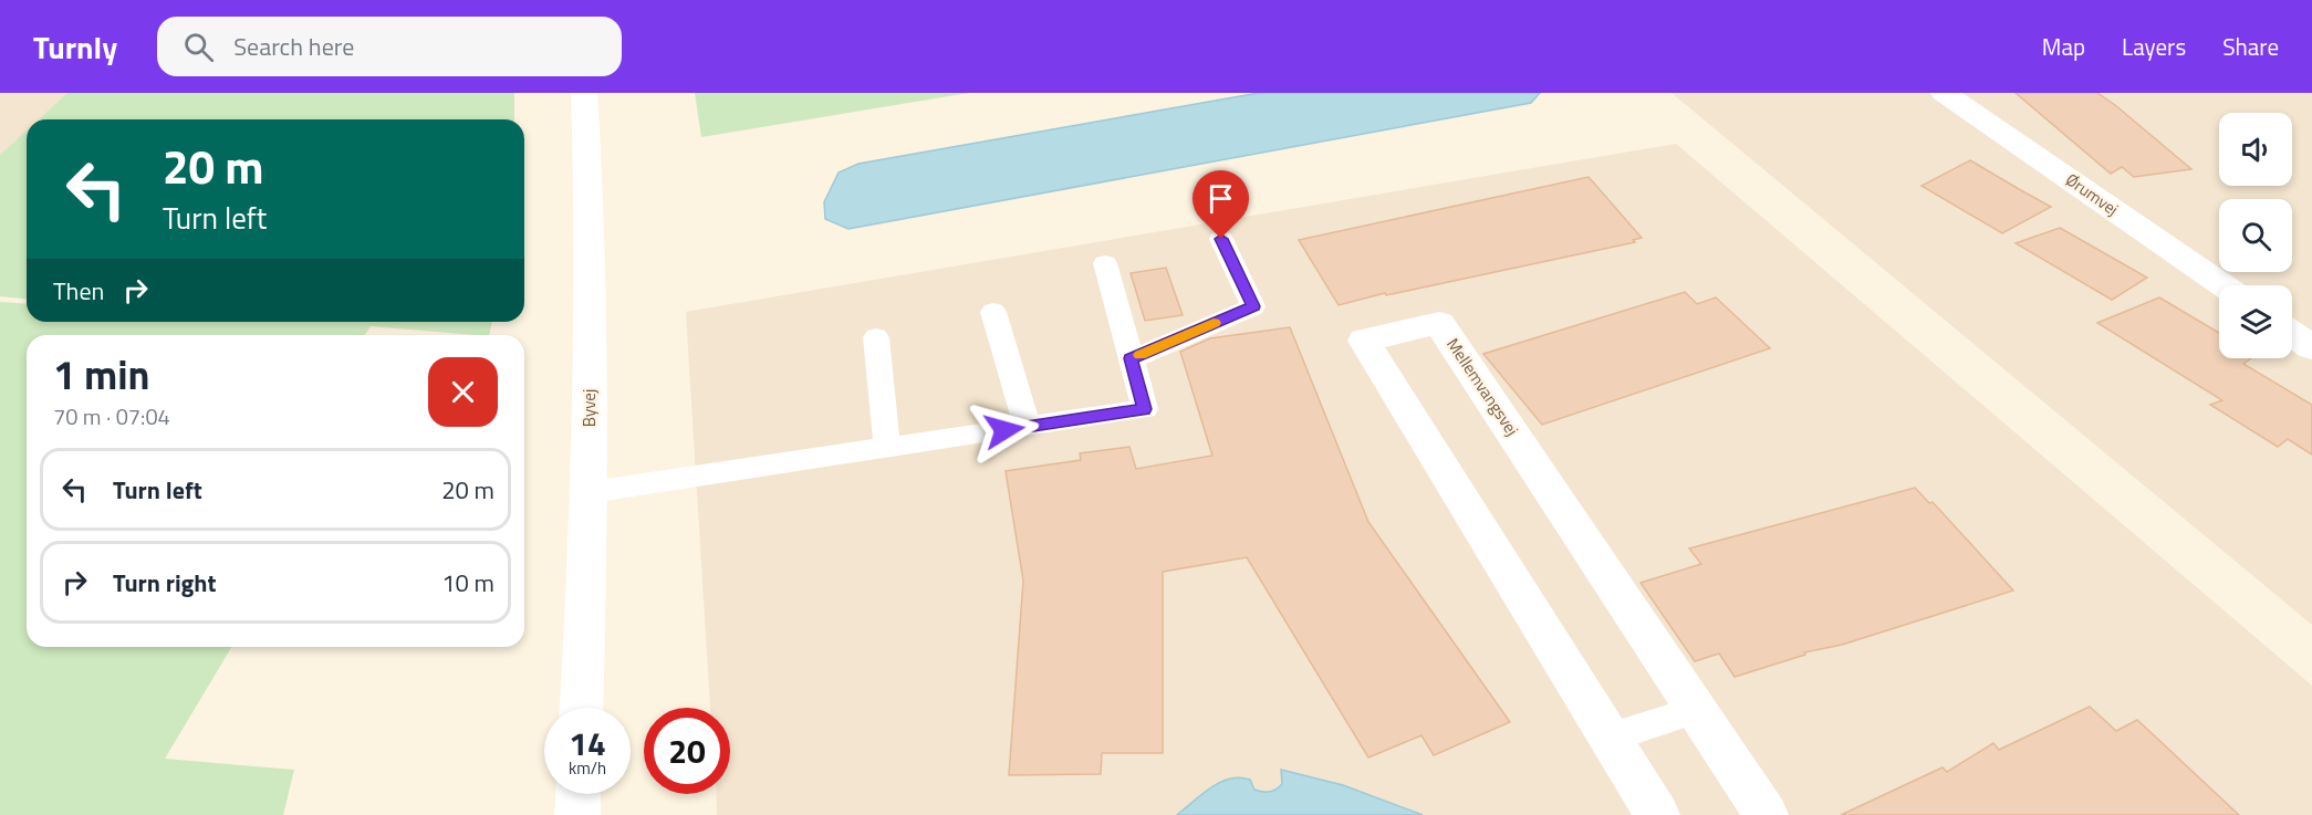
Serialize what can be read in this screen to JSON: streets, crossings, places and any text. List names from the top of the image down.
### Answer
{
  "streets": {
    "street": ["Ørumvej", "Mellemvangsvej", "Byvej"]
  },
  "page": {
    "header": "Turnly",
    "search": "Search here",
    "nav": ["Map", "Layers", "Share"],
    "turn": ["20 m", "Turn left"],
    "then": "Then",
    "heading": ["1 min", "70 m · 07:04"],
    "list": [
      {
        "name": "Turn left",
        "value": "20 m"
      },
      {
        "name": "Turn right",
        "value": "10 m"
      }
    ],
    "speed": "14 km/h",
    "limit": "20"
  }
}
